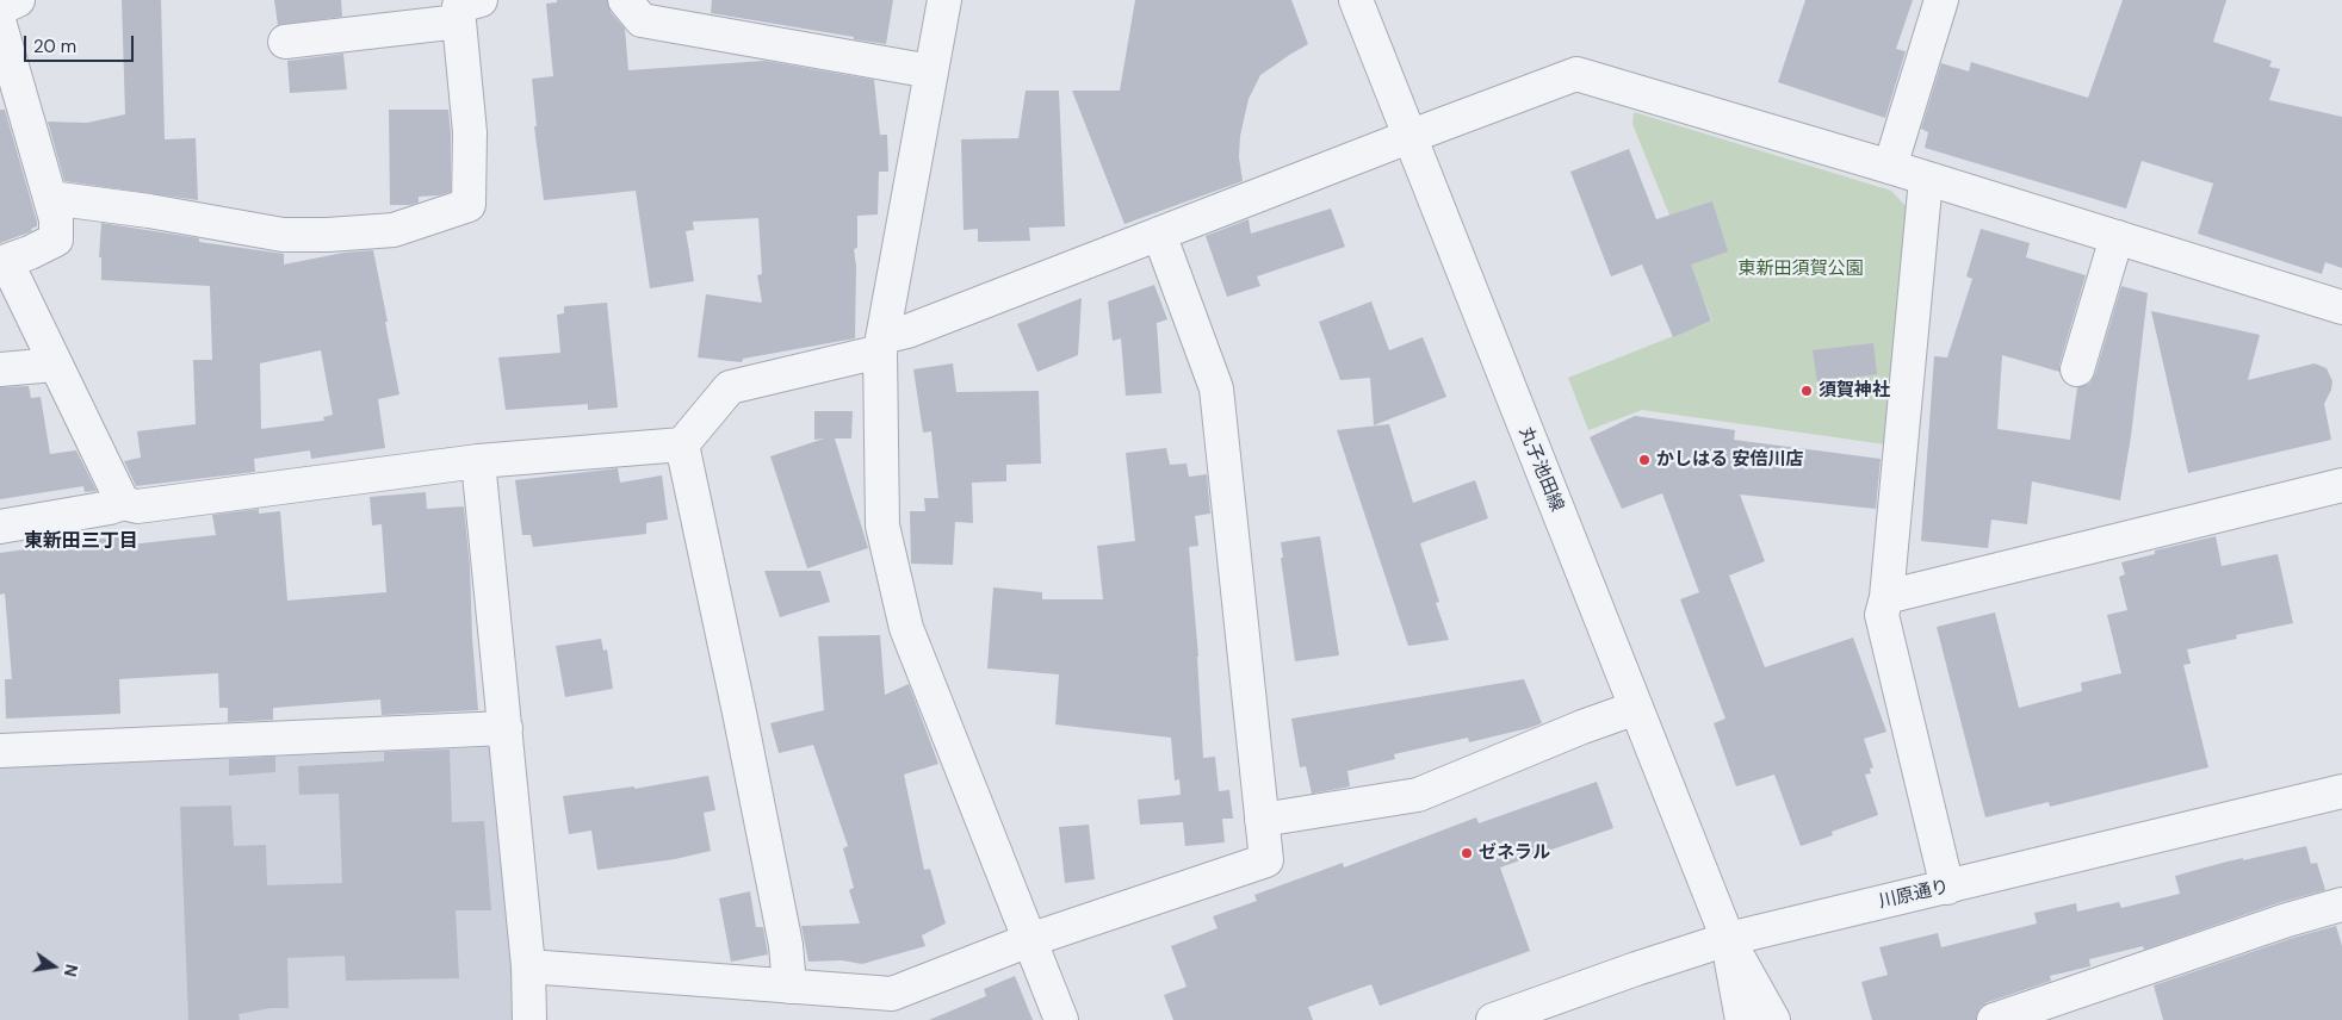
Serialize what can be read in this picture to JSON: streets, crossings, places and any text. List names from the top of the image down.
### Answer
{
  "streets": {
    "street": ["丸子池田線", "川原通り"]
  },
  "crossings": [
    ["丸子池田線", "川原通り"]
  ],
  "districts": ["東新田三丁目"],
  "parks": ["東新田須賀公園"],
  "places": ["須賀神社", "かしはる 安倍川店", "ゼネラル"],
  "scale_bar": "20 m",
  "north": "right"
}
